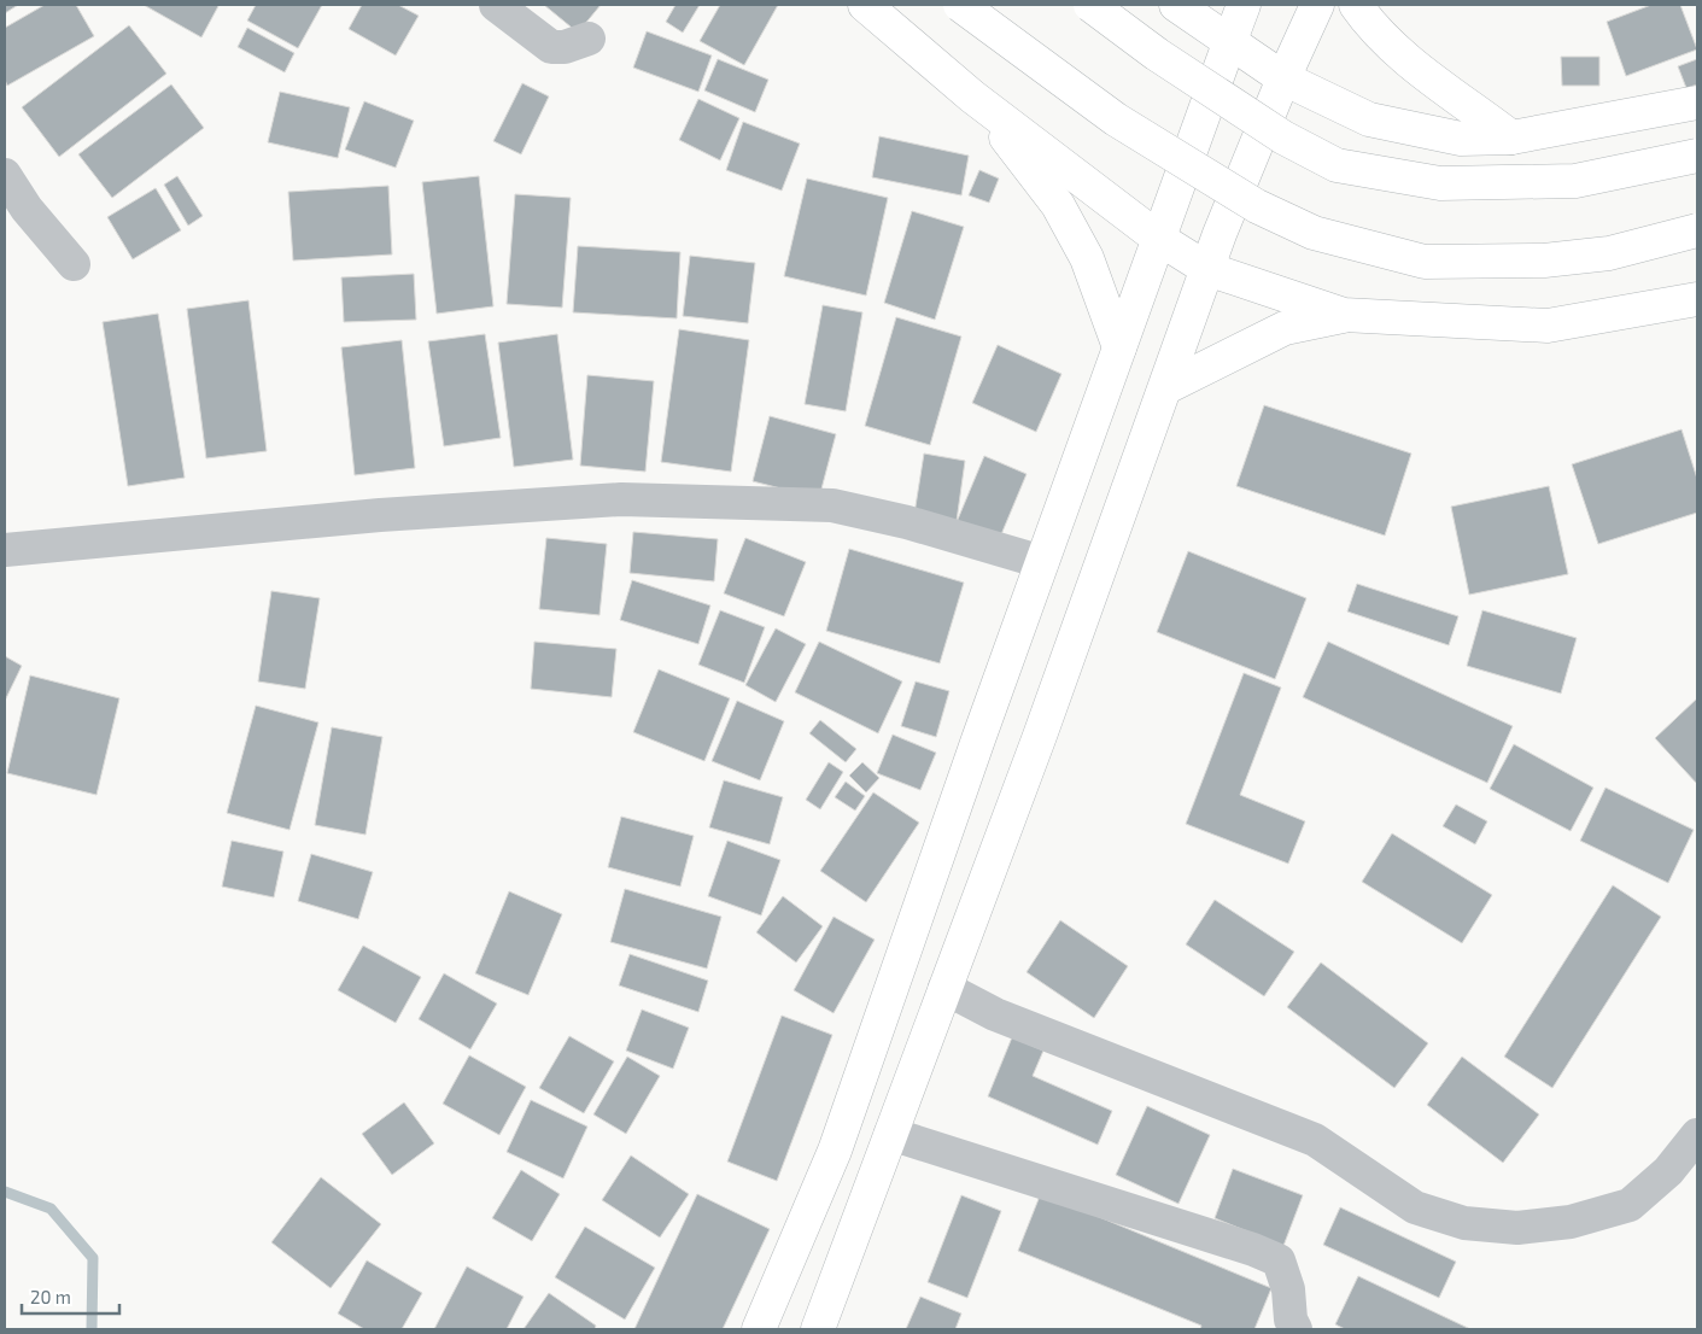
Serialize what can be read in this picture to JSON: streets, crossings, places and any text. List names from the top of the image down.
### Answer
{
  "scale_bar": "20 m"
}
